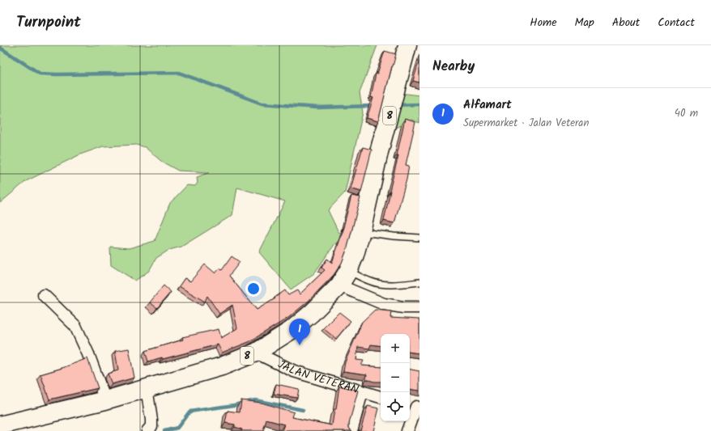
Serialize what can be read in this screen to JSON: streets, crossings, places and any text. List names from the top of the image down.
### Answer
{
  "streets": {
    "highway": ["8"],
    "street": ["JALAN VETERAN"]
  },
  "crossings": [
    ["8", "JALAN VETERAN"]
  ],
  "page": {
    "header": "Turnpoint",
    "nav": [
      "Home",
      "Map",
      "About",
      "Contact"
    ],
    "heading": "Nearby",
    "list": [
      {
        "mark": "1",
        "name": "Alfamart",
        "note": "Supermarket · Jalan Veteran",
        "value": "40 m"
      }
    ],
    "pins": "1",
    "map_buttons": ["+", "−"]
  }
}
